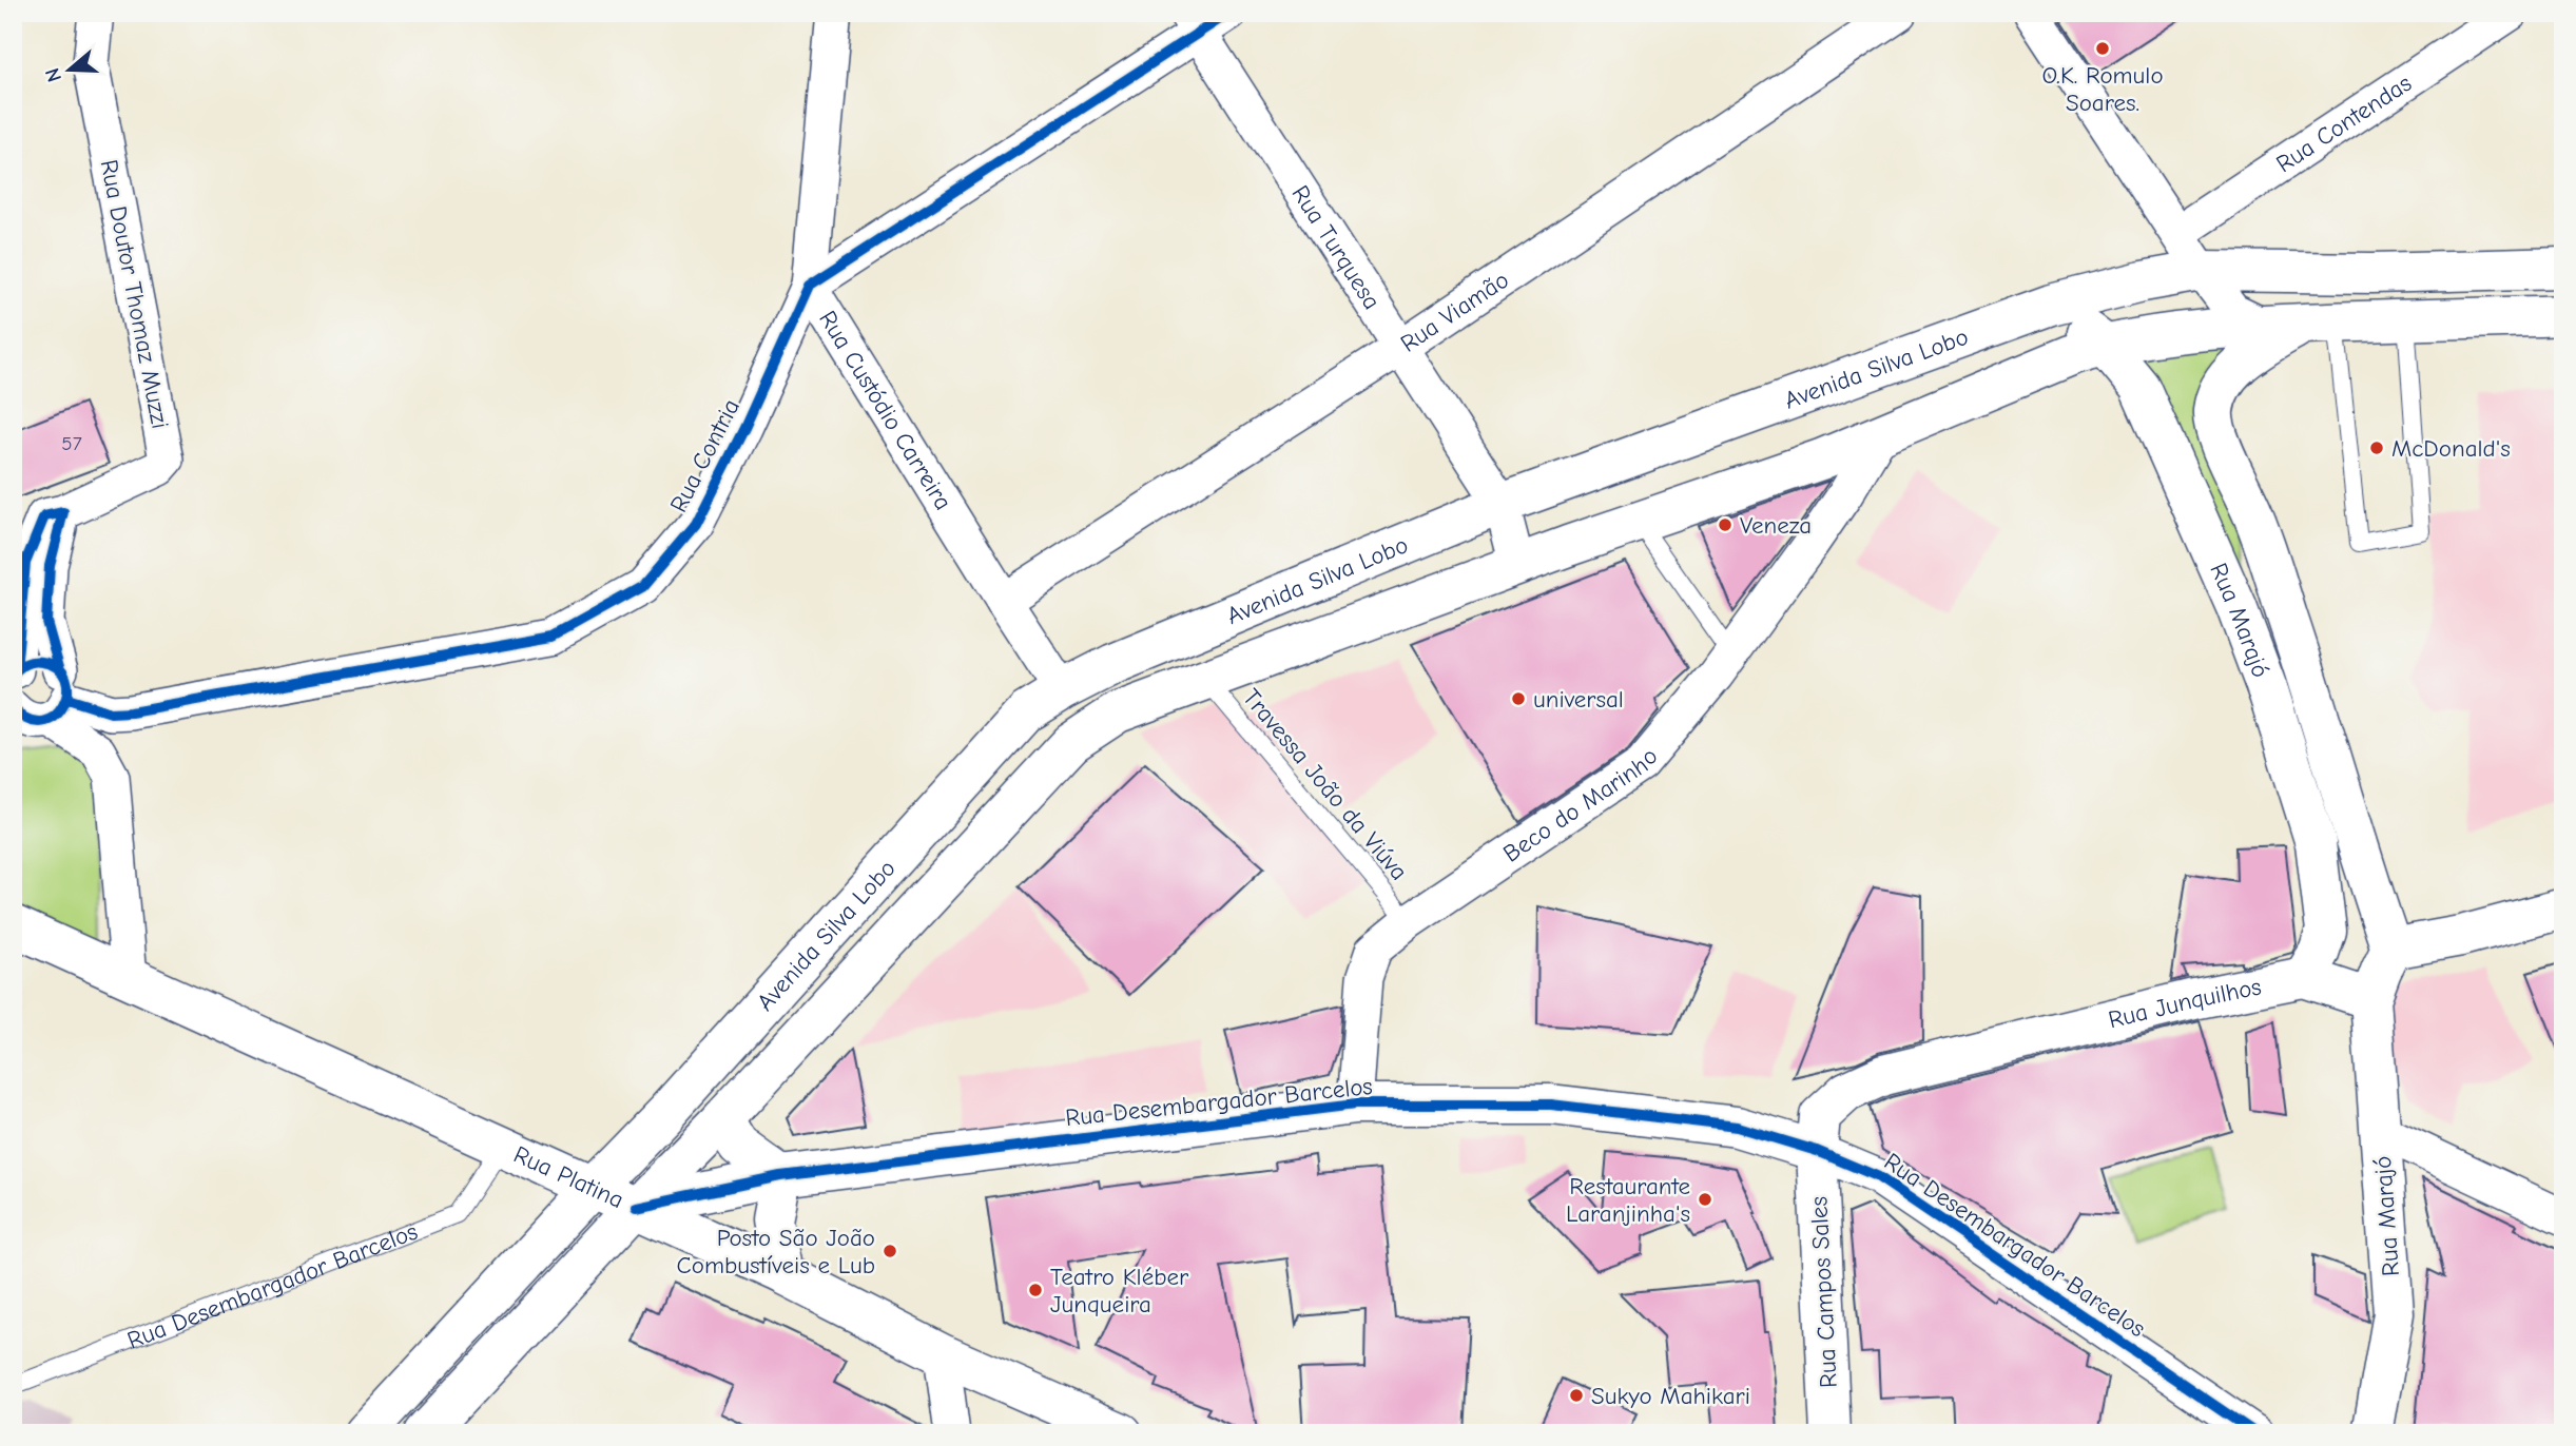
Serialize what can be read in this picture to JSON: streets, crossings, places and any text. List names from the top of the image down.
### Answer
{
  "streets": {
    "street": [
      "Rua Contendas",
      "Rua Turquesa",
      "Rua Doutor Thomaz Muzzi",
      "Rua Viamão",
      "Avenida Silva Lobo",
      "Rua Custódio Carreira",
      "Rua Contria",
      "Rua Marajó",
      "Beco do Marinho",
      "Rua Junquilhos",
      "Rua Desembargador Barcelos",
      "Rua Platina",
      "Rua Campos Sales"
    ],
    "lane": ["Travessa João da Viúva"]
  },
  "crossings": [
    ["Rua Turquesa", "Rua Viamão"],
    ["Rua Turquesa", "Avenida Silva Lobo"],
    ["Rua Viamão", "Rua Custódio Carreira"],
    ["Avenida Silva Lobo", "Rua Custódio Carreira"],
    ["Avenida Silva Lobo", "Rua Marajó"],
    ["Avenida Silva Lobo", "Travessa João da Viúva"],
    ["Avenida Silva Lobo", "Beco do Marinho"],
    ["Avenida Silva Lobo", "Rua Desembargador Barcelos"],
    ["Avenida Silva Lobo", "Rua Platina"],
    ["Rua Custódio Carreira", "Rua Contria"],
    ["Rua Marajó", "Rua Junquilhos"],
    ["Travessa João da Viúva", "Beco do Marinho"],
    ["Beco do Marinho", "Rua Desembargador Barcelos"],
    ["Rua Junquilhos", "Rua Desembargador Barcelos"],
    ["Rua Junquilhos", "Rua Campos Sales"],
    ["Rua Desembargador Barcelos", "Rua Platina"],
    ["Rua Desembargador Barcelos", "Rua Campos Sales"]
  ],
  "places": [
    "O.K. Romulo Soares.",
    "McDonald's",
    "Veneza",
    "universal",
    "Restaurante Laranjinha's",
    "Posto São João Combustíveis e Lub",
    "Teatro Kléber Junqueira",
    "Sukyo Mahikari"
  ],
  "house_numbers": ["57"],
  "north": "left"
}
